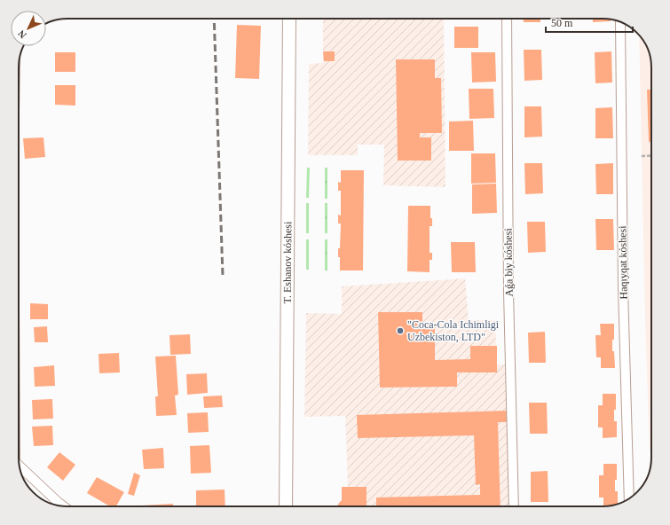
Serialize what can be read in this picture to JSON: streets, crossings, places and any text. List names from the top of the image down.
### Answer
{
  "streets": {
    "main road": ["T. Eshanov kóshesi"],
    "street": ["Aǵa biy kóshesi", "Haqıyqat kóshesi"]
  },
  "places": ["\"Coca-Cola Ichimligi Uzbekiston, LTD\""],
  "scale_bar": "50 m",
  "north": "bottom left"
}
